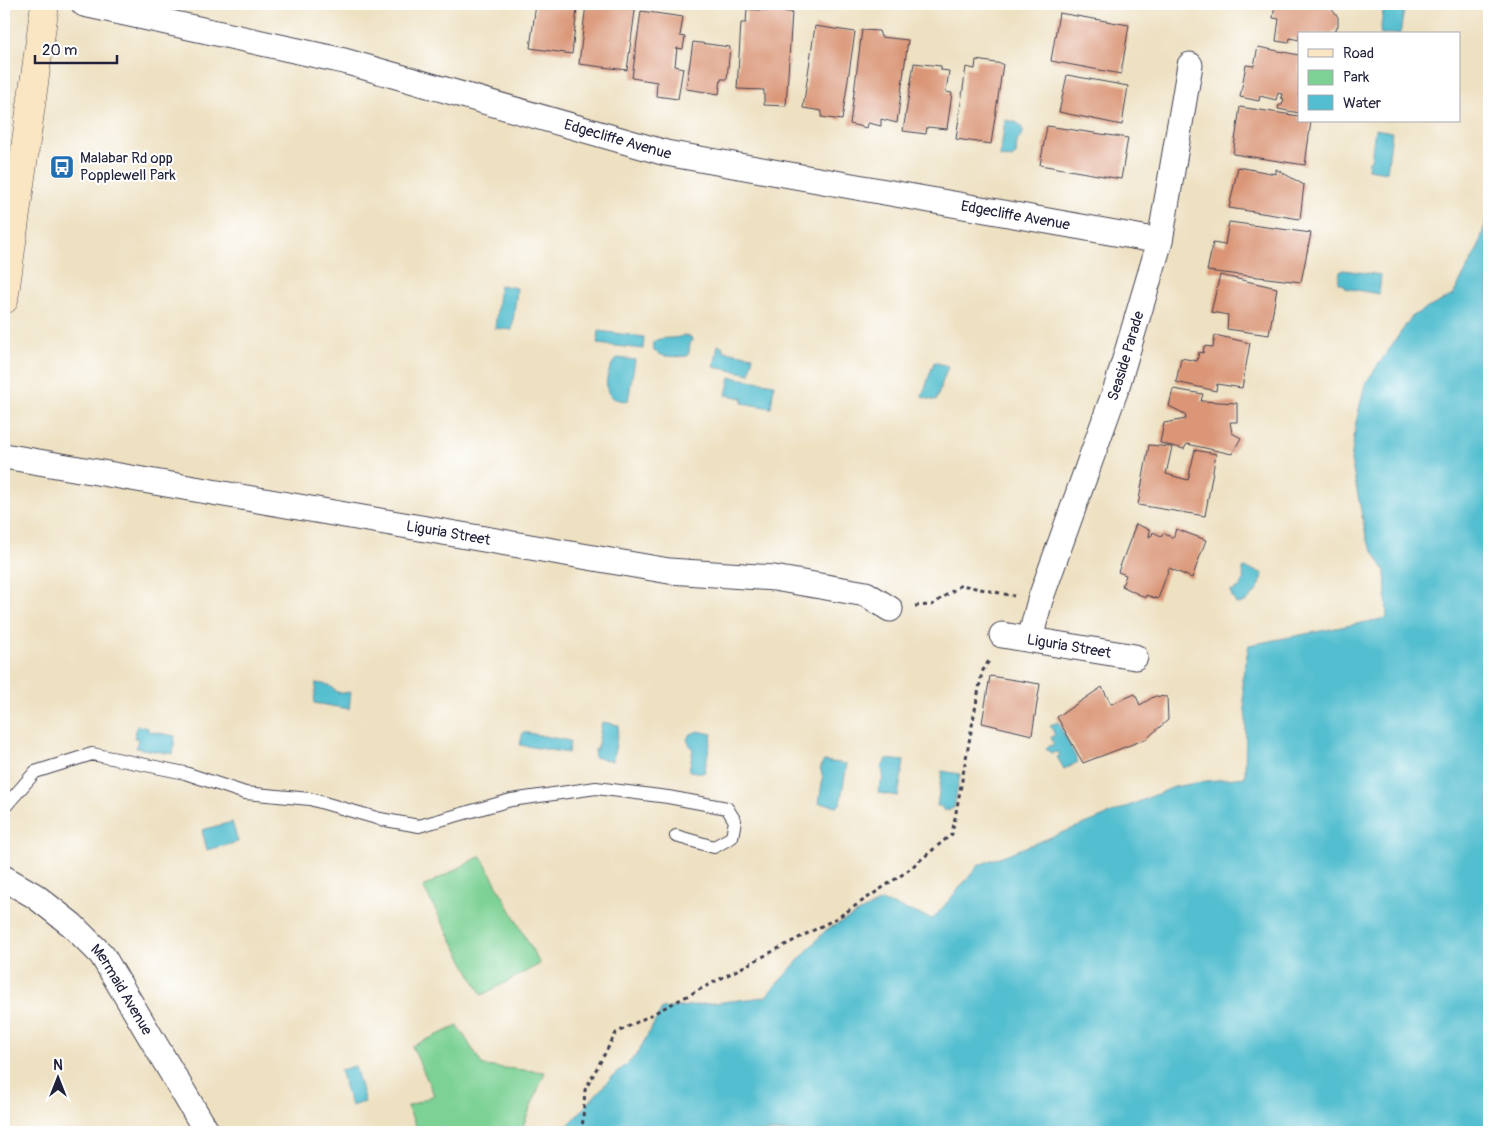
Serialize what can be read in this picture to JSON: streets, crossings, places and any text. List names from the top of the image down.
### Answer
{
  "streets": {
    "street": [
      "Edgecliffe Avenue",
      "Seaside Parade",
      "Liguria Street",
      "Mermaid Avenue"
    ]
  },
  "crossings": [
    ["Edgecliffe Avenue", "Seaside Parade"],
    ["Seaside Parade", "Liguria Street"]
  ],
  "places": {
    "bus stop": ["Malabar Rd opp Popplewell Park"]
  },
  "legend": ["Road", "Park", "Water"],
  "scale_bar": "20 m",
  "north": "top"
}
